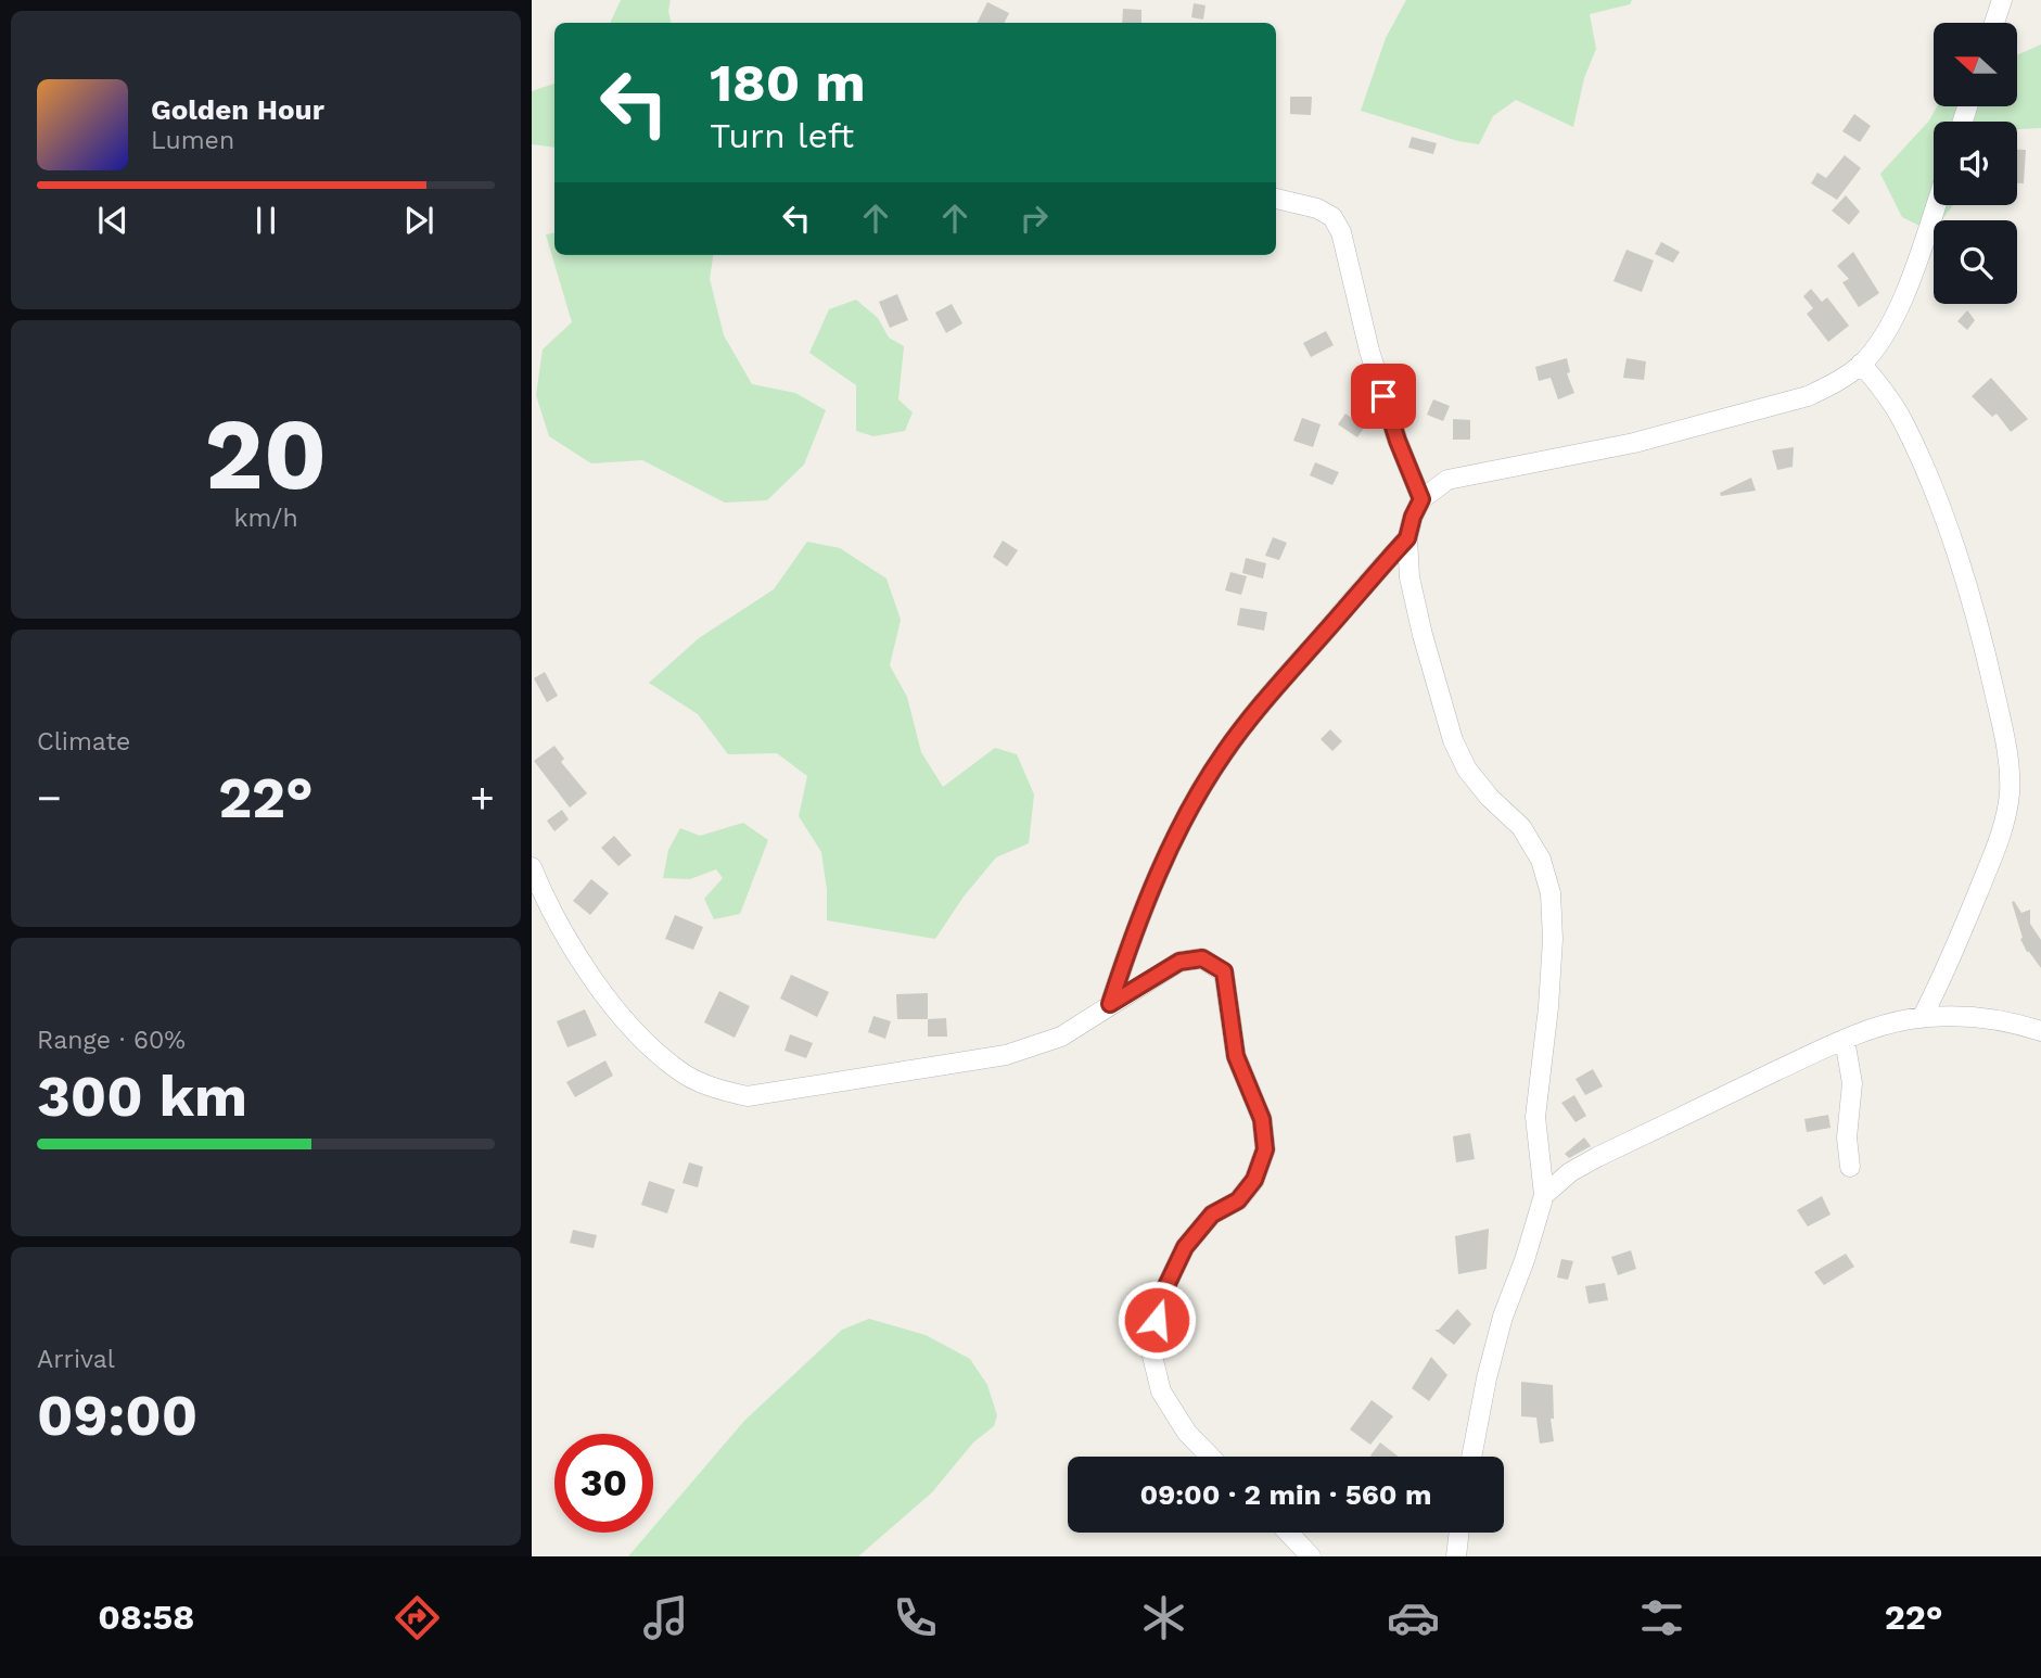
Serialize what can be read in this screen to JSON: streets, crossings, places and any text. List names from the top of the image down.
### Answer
{
  "north": "left",
  "page": {
    "turn": ["180 m", "Turn left"],
    "song": ["Golden Hour", "Lumen"],
    "tile": [
      ["20", "km/h"],
      "Climate",
      ["Range · 60%", "300 km"],
      ["Arrival", "09:00"]
    ],
    "heat": ["−", "22°", "+"],
    "limit": "30",
    "trip": "09:00 · 2 min · 560 m",
    "tabs": ["08:58", "22°"]
  }
}
